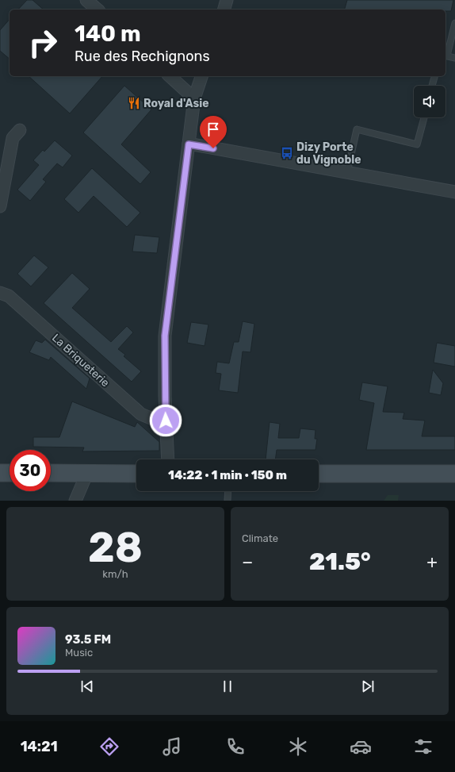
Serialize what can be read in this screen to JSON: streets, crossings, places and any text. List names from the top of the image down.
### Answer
{
  "streets": {
    "street": ["La Briqueterie"]
  },
  "places": {
    "restaurant": ["Royal d'Asie"],
    "bus stop": ["Dizy Porte du Vignoble"]
  },
  "page": {
    "turn": ["140 m", "Rue des Rechignons"],
    "limit": "30",
    "trip": "14:22 · 1 min · 150 m",
    "tile": [
      ["28", "km/h"],
      "Climate"
    ],
    "heat": ["−", "21.5°", "+"],
    "song": ["93.5 FM", "Music"],
    "tabs": "14:21"
  }
}
